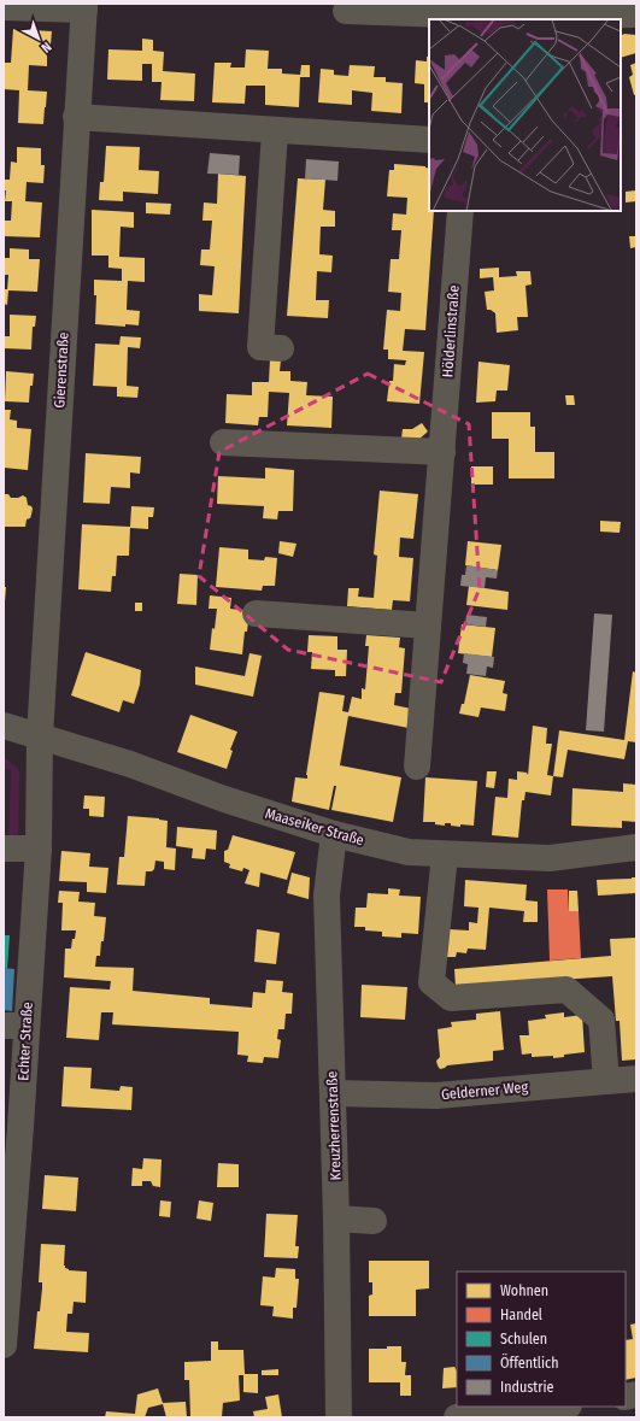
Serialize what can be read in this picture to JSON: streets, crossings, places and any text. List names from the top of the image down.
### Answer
{
  "streets": {
    "street": [
      "Hölderlinstraße",
      "Gierenstraße",
      "Maaseiker Straße",
      "Echter Straße",
      "Gelderner Weg",
      "Kreuzherrenstraße"
    ]
  },
  "crossings": [
    ["Gierenstraße", "Maaseiker Straße"],
    ["Gierenstraße", "Echter Straße"],
    ["Maaseiker Straße", "Echter Straße"],
    ["Maaseiker Straße", "Kreuzherrenstraße"],
    ["Gelderner Weg", "Kreuzherrenstraße"]
  ],
  "legend": [
    "Wohnen",
    "Handel",
    "Schulen",
    "Öffentlich",
    "Industrie"
  ],
  "north": "bottom right"
}
